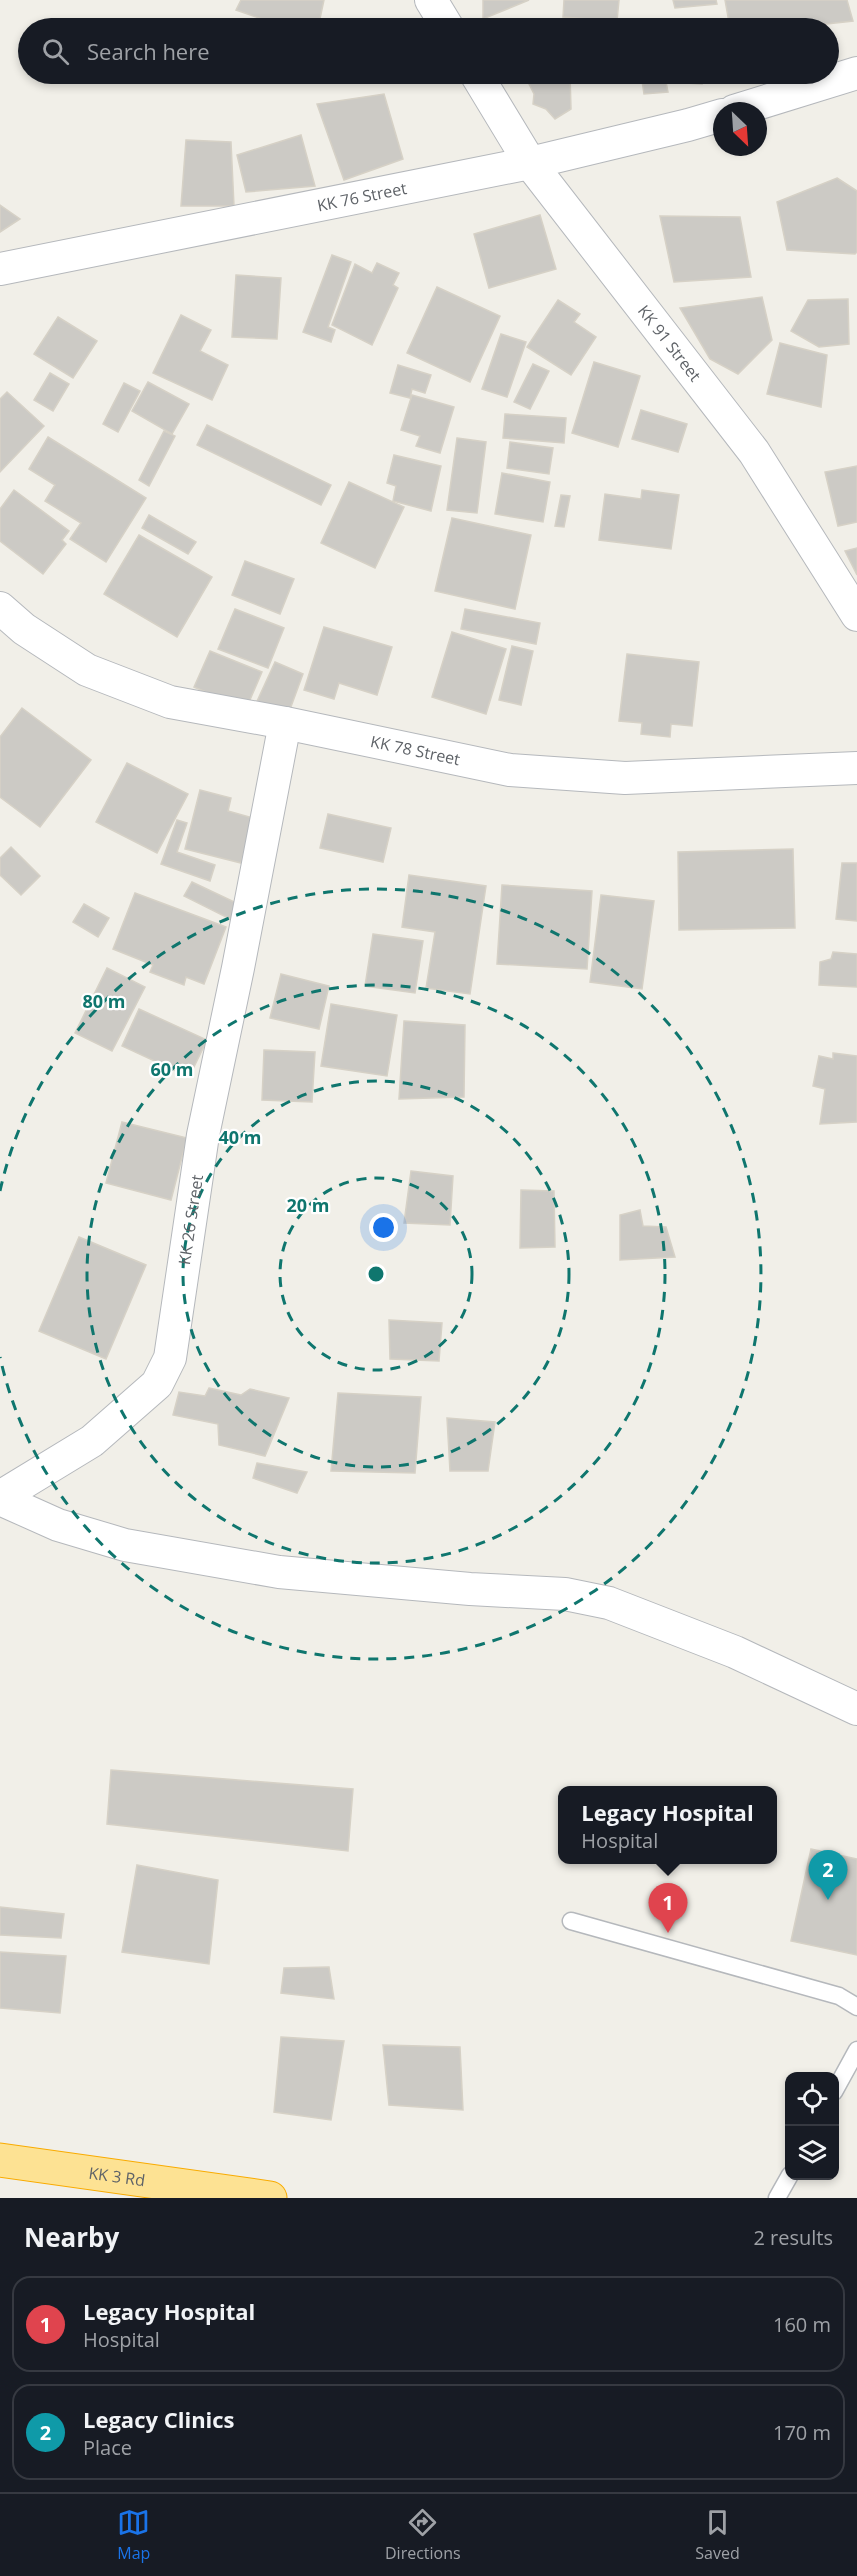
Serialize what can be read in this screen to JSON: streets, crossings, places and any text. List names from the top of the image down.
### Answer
{
  "streets": {
    "highway": ["KK 3 Rd"],
    "street": [
      "KK 76 Street",
      "KK 91 Street",
      "KK 78 Street",
      "KK 26 Street"
    ]
  },
  "crossings": [
    ["KK 76 Street", "KK 91 Street"],
    ["KK 78 Street", "KK 26 Street"]
  ],
  "north": "bottom right",
  "page": {
    "search": "Search here",
    "popup": ["Legacy Hospital", "Hospital"],
    "pins": ["2", "1"],
    "heading": ["Nearby", "2 results"],
    "list": [
      {
        "mark": "1",
        "name": "Legacy Hospital",
        "note": "Hospital",
        "value": "160 m"
      },
      {
        "mark": "2",
        "name": "Legacy Clinics",
        "note": "Place",
        "value": "170 m"
      }
    ],
    "nav": ["Map", "Directions", "Saved"]
  },
  "rings": [
    "80 m",
    "60 m",
    "40 m",
    "20 m"
  ]
}
